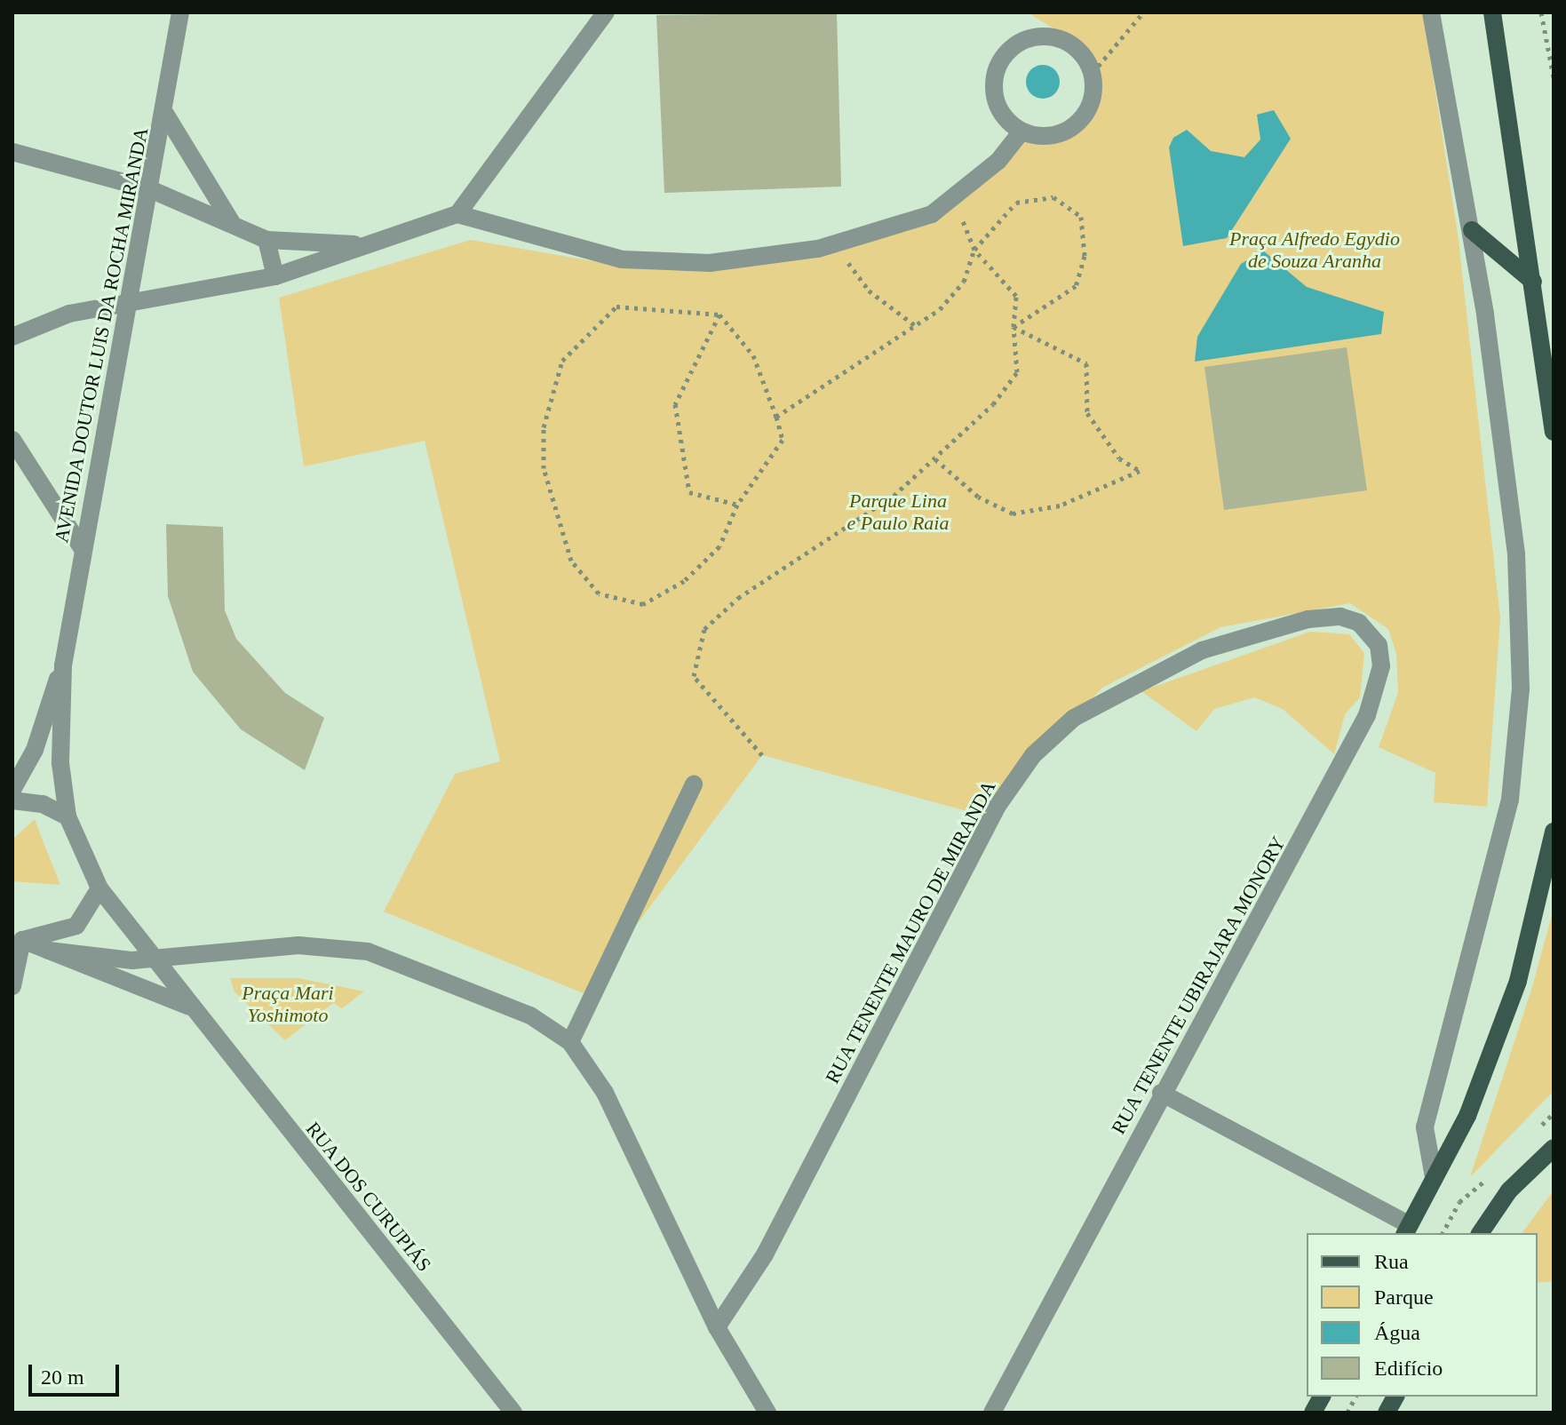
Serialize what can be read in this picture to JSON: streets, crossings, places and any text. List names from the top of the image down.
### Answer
{
  "streets": {
    "street": [
      "AVENIDA DOUTOR LUIS DA ROCHA MIRANDA",
      "RUA TENENTE MAURO DE MIRANDA",
      "RUA TENENTE UBIRAJARA MONORY",
      "RUA DOS CURUPIÁS"
    ]
  },
  "crossings": [
    ["AVENIDA DOUTOR LUIS DA ROCHA MIRANDA", "RUA DOS CURUPIÁS"],
    ["RUA TENENTE MAURO DE MIRANDA", "RUA TENENTE UBIRAJARA MONORY"]
  ],
  "parks": ["Praça Alfredo Egydio de Souza Aranha", "Parque Lina e Paulo Raia", "Praça Mari Yoshimoto"],
  "legend": [
    "Rua",
    "Parque",
    "Água",
    "Edifício"
  ],
  "scale_bar": "20 m"
}
